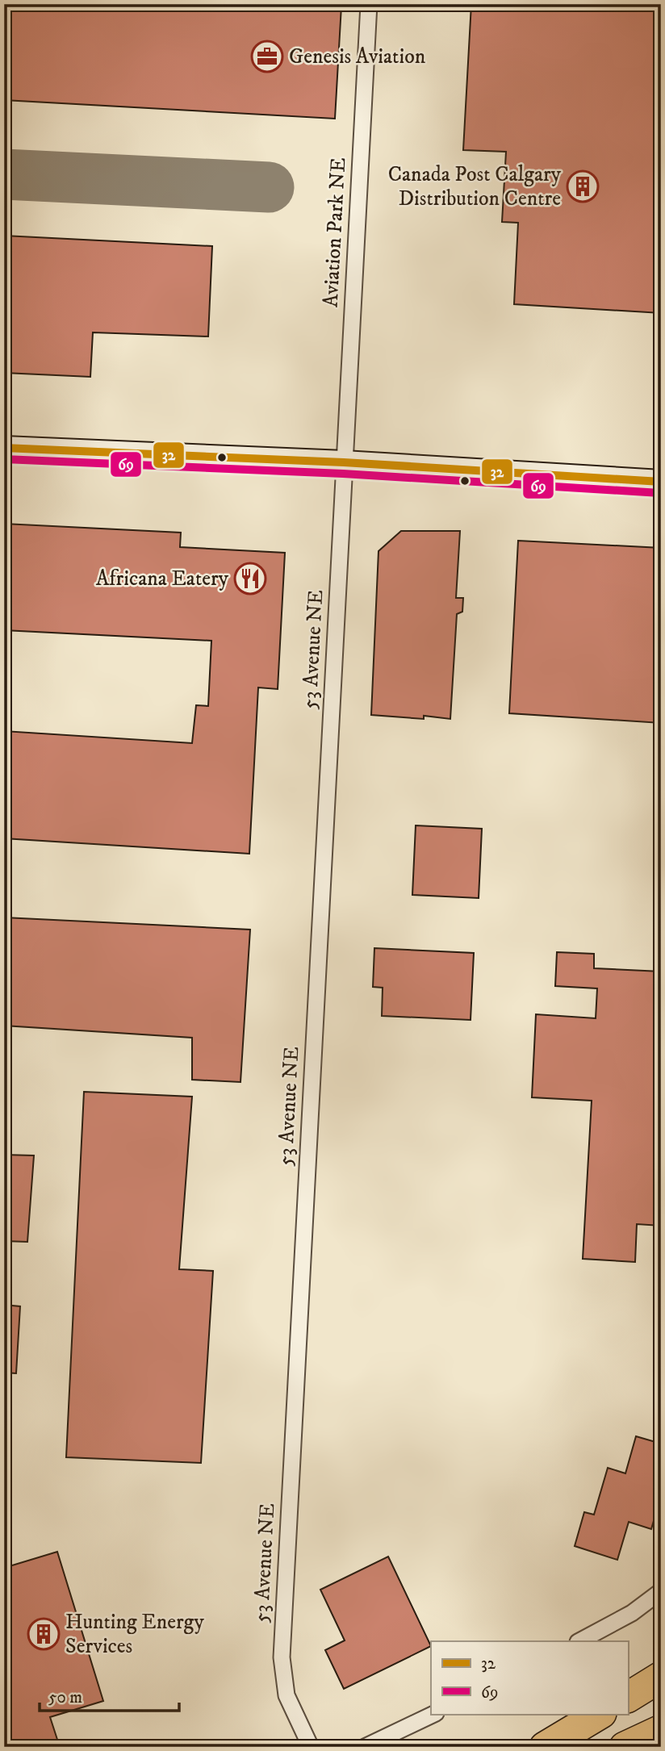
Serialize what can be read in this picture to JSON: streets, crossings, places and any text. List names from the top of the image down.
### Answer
{
  "streets": {
    "street": ["Aviation Park NE", "53 Avenue NE"]
  },
  "crossings": [
    ["Aviation Park NE", "53 Avenue NE"]
  ],
  "places": {
    "office": ["Genesis Aviation"],
    "building": ["Canada Post Calgary Distribution Centre", "Hunting Energy Services"],
    "restaurant": ["Africana Eatery"]
  },
  "lines": ["transit line 32", "transit line 69"],
  "legend": ["32", "69"],
  "scale_bar": "50 m"
}
